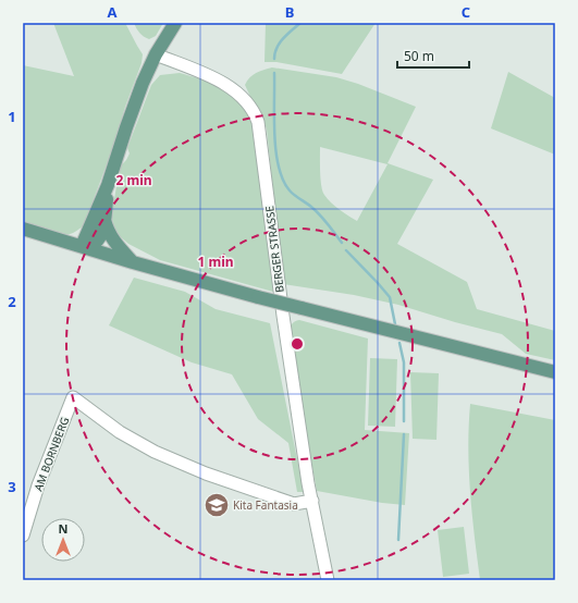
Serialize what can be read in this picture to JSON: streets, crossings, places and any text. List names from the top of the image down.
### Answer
{
  "streets": {
    "street": ["BERGER STRASSE", "AM BORNBERG"]
  },
  "crossings": [
    ["BERGER STRASSE", "AM BORNBERG"]
  ],
  "places": {
    "school or university": ["Kita Fantasia"]
  },
  "scale_bar": "50 m",
  "north": "top",
  "grid": {
    "columns": ["A", "B", "C"],
    "rows": ["1", "2", "3"]
  },
  "rings": ["2 min", "1 min"]
}
